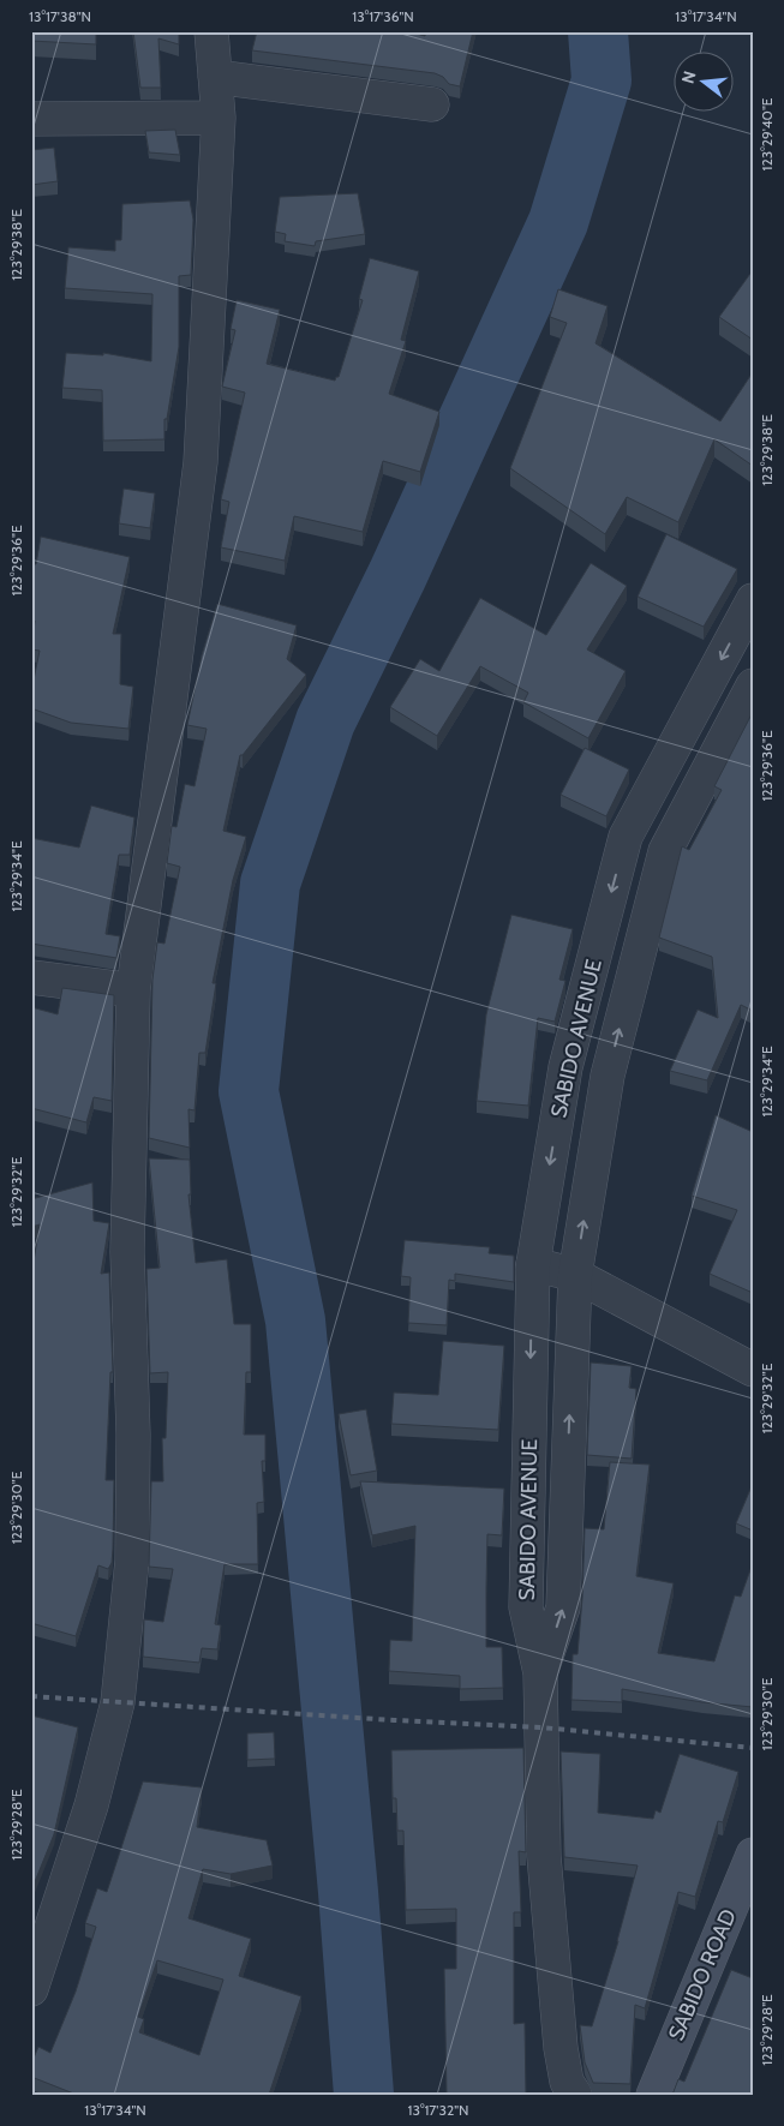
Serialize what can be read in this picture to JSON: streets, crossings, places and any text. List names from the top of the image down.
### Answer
{
  "streets": {
    "main road": ["SABIDO ROAD"],
    "street": ["SABIDO AVENUE"]
  },
  "north": "left",
  "coordinates": [
    "13°17'38\"N",
    "13°17'36\"N",
    "13°17'34\"N",
    "123°29'40\"E",
    "123°29'38\"E",
    "123°29'36\"E",
    "123°29'34\"E",
    "123°29'32\"E",
    "123°29'30\"E",
    "123°29'28\"E",
    "13°17'32\"N"
  ]
}
